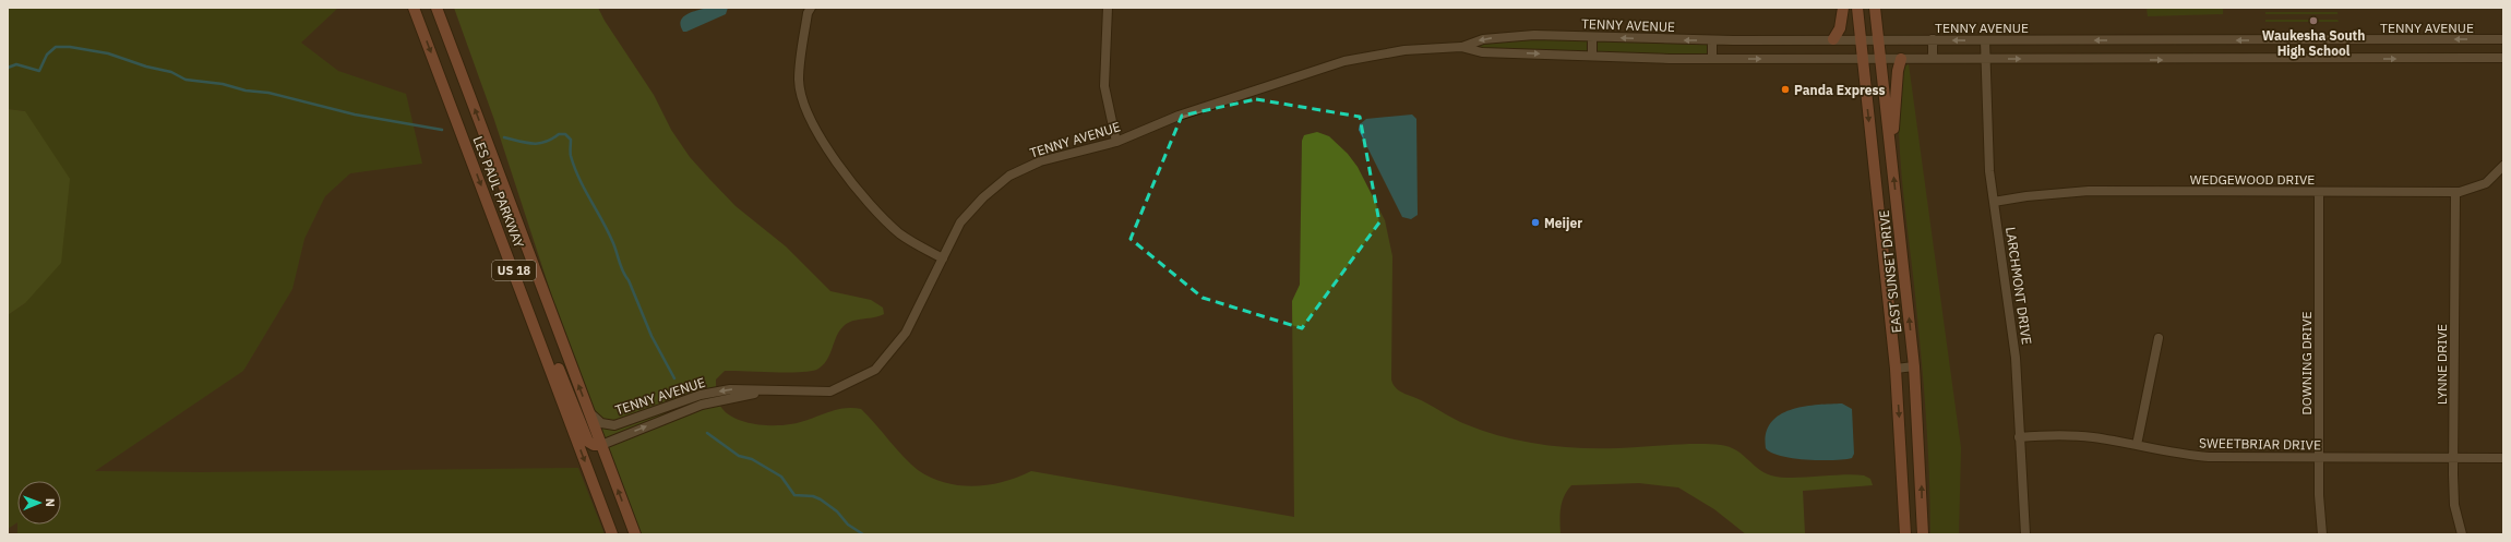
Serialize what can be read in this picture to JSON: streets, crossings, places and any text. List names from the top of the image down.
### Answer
{
  "streets": {
    "main road": ["LES PAUL PARKWAY", "US 18", "EAST SUNSET DRIVE"],
    "street": [
      "TENNY AVENUE",
      "WEDGEWOOD DRIVE",
      "LARCHMONT DRIVE",
      "DOWNING DRIVE",
      "LYNNE DRIVE",
      "SWEETBRIAR DRIVE"
    ]
  },
  "crossings": [
    ["TENNY AVENUE", "LES PAUL PARKWAY"],
    ["TENNY AVENUE", "EAST SUNSET DRIVE"],
    ["TENNY AVENUE", "LARCHMONT DRIVE"],
    ["WEDGEWOOD DRIVE", "LARCHMONT DRIVE"],
    ["WEDGEWOOD DRIVE", "DOWNING DRIVE"],
    ["WEDGEWOOD DRIVE", "LYNNE DRIVE"],
    ["LARCHMONT DRIVE", "SWEETBRIAR DRIVE"],
    ["DOWNING DRIVE", "SWEETBRIAR DRIVE"],
    ["LYNNE DRIVE", "SWEETBRIAR DRIVE"]
  ],
  "places": ["Waukesha South High School", "Panda Express", "Meijer"],
  "north": "right"
}
